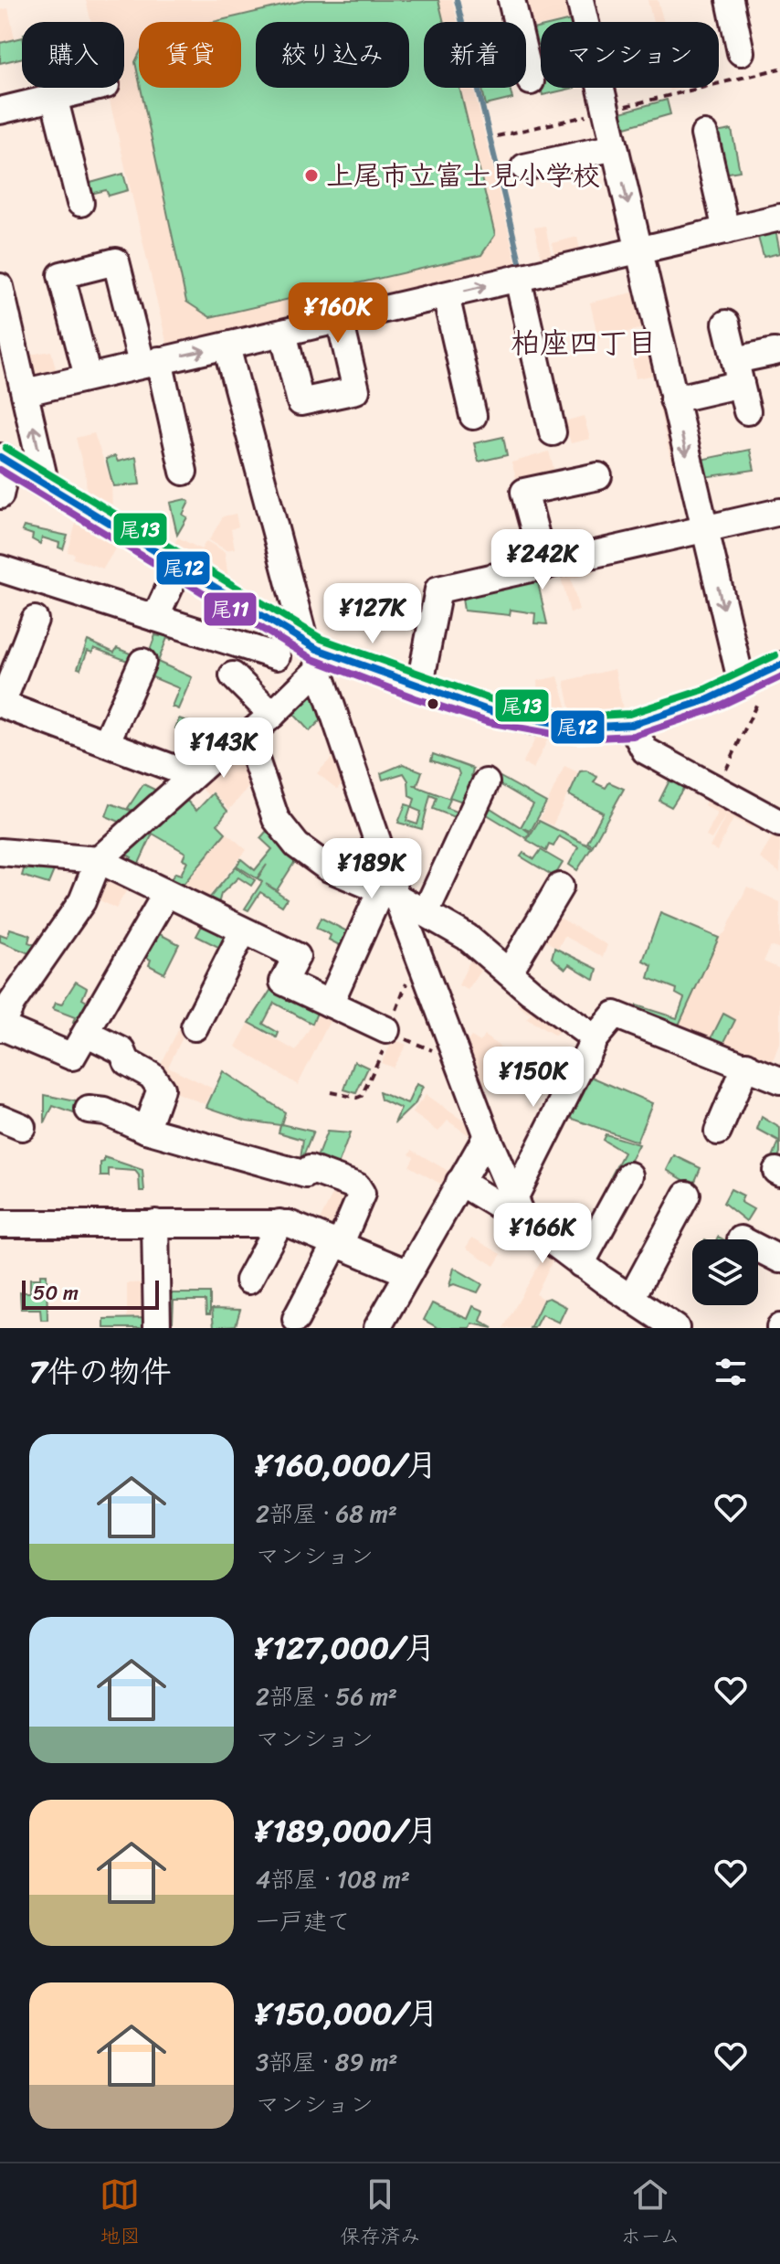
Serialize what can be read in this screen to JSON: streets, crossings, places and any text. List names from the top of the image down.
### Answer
{
  "districts": ["柏座四丁目"],
  "places": ["上尾市立富士見小学校"],
  "lines": ["transit line 尾13", "transit line 尾12", "transit line 尾11"],
  "scale_bar": "50 m",
  "page": {
    "chip": [
      "購入",
      "賃貸",
      "絞り込み",
      "新着",
      "マンション"
    ],
    "price": [
      "¥160K",
      "¥242K",
      "¥127K",
      "¥143K",
      "¥189K",
      "¥150K",
      "¥166K"
    ],
    "scale": "50 m",
    "heading": "7件の物件",
    "list": [
      {
        "name": "¥160,000/月",
        "note": "2部屋 · 68 m² · マンション"
      },
      {
        "name": "¥127,000/月",
        "note": "2部屋 · 56 m² · マンション"
      },
      {
        "name": "¥189,000/月",
        "note": "4部屋 · 108 m² · 一戸建て"
      },
      {
        "name": "¥150,000/月",
        "note": "3部屋 · 89 m² · マンション"
      }
    ],
    "tabs": ["地図", "保存済み", "ホーム"]
  }
}
